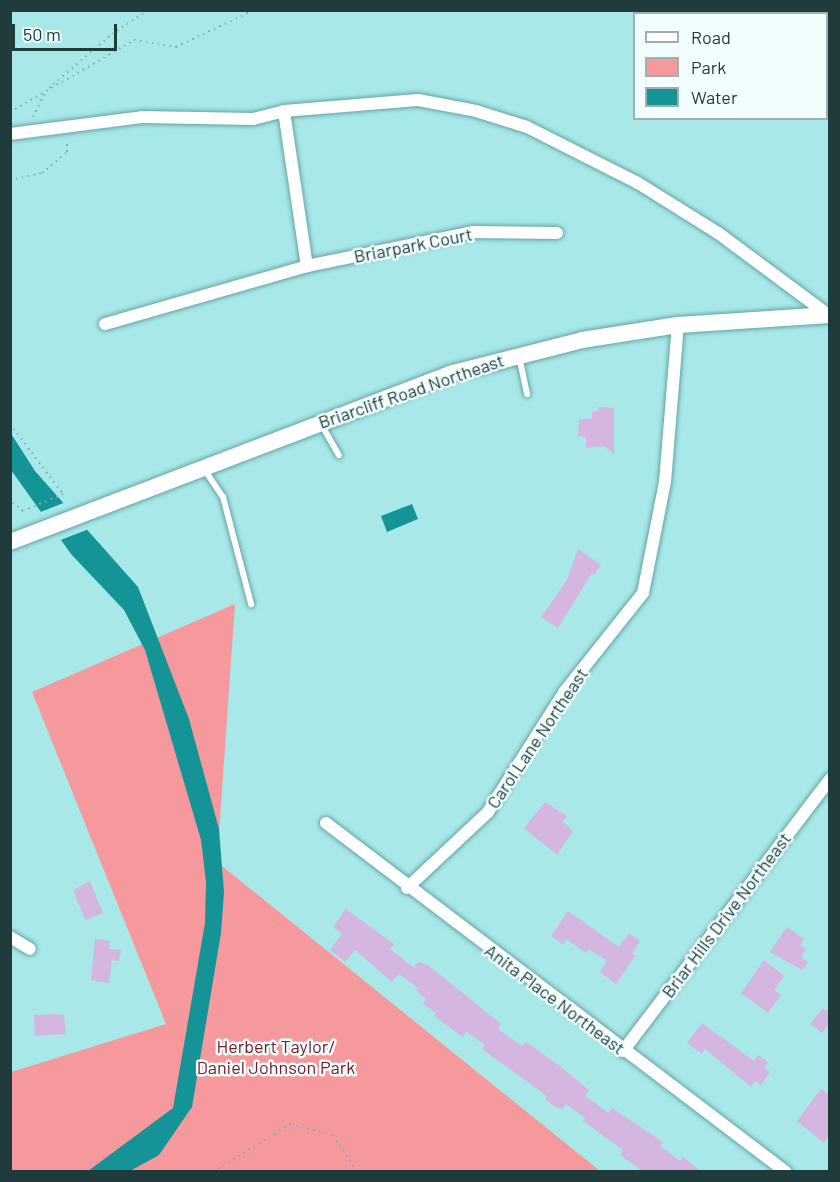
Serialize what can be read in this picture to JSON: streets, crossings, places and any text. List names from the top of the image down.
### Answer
{
  "streets": {
    "main road": ["Briarcliff Road Northeast"],
    "street": [
      "Briarpark Court",
      "Carol Lane Northeast",
      "Briar Hills Drive Northeast",
      "Anita Place Northeast"
    ]
  },
  "crossings": [
    ["Briarcliff Road Northeast", "Carol Lane Northeast"],
    ["Carol Lane Northeast", "Anita Place Northeast"],
    ["Briar Hills Drive Northeast", "Anita Place Northeast"]
  ],
  "parks": ["Herbert Taylor/ Daniel Johnson Park"],
  "legend": ["Road", "Park", "Water"],
  "scale_bar": "50 m"
}
